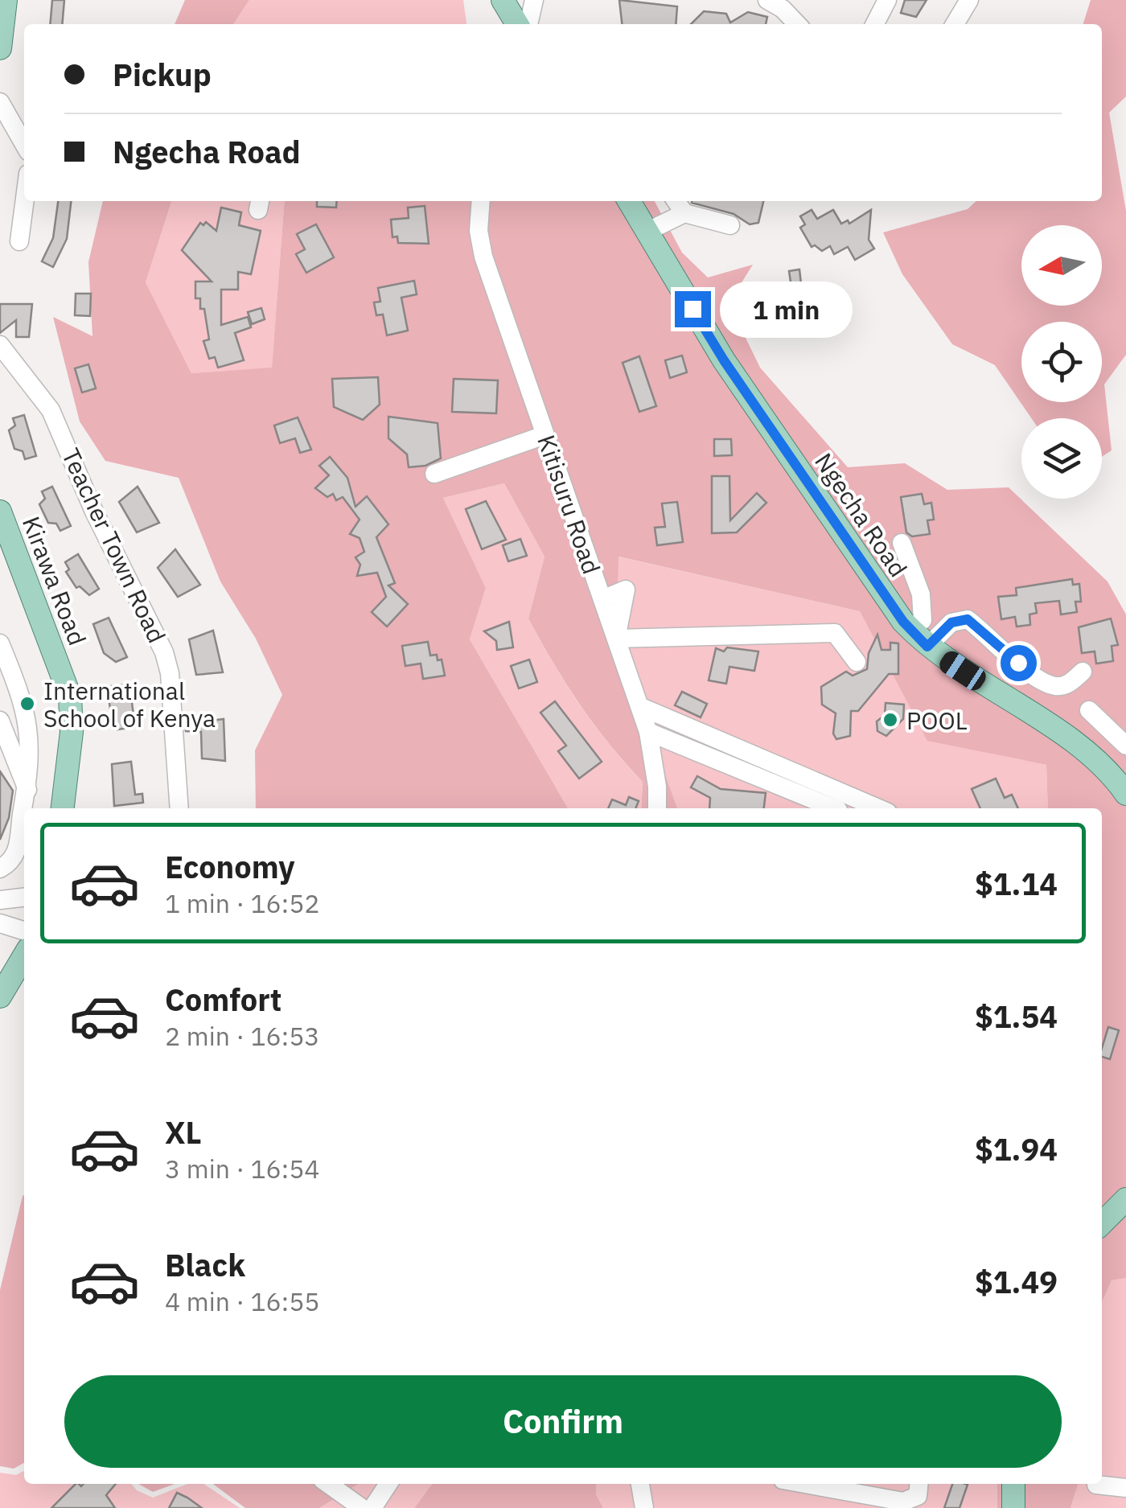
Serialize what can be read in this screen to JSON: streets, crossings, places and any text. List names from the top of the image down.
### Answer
{
  "streets": {
    "main road": ["Ngecha Road", "Kirawa Road"],
    "street": ["Kitisuru Road", "Teacher Town Road"]
  },
  "places": ["International School of Kenya", "POOL"],
  "north": "left",
  "page": {
    "banner": ["Pickup", "Ngecha Road"],
    "bubble": "1 min",
    "list": [
      {
        "name": "Economy",
        "note": "1 min · 16:52",
        "value": "$1.14"
      },
      {
        "name": "Comfort",
        "note": "2 min · 16:53",
        "value": "$1.54"
      },
      {
        "name": "XL",
        "note": "3 min · 16:54",
        "value": "$1.94"
      },
      {
        "name": "Black",
        "note": "4 min · 16:55",
        "value": "$1.49"
      }
    ],
    "buttons": "Confirm"
  }
}
